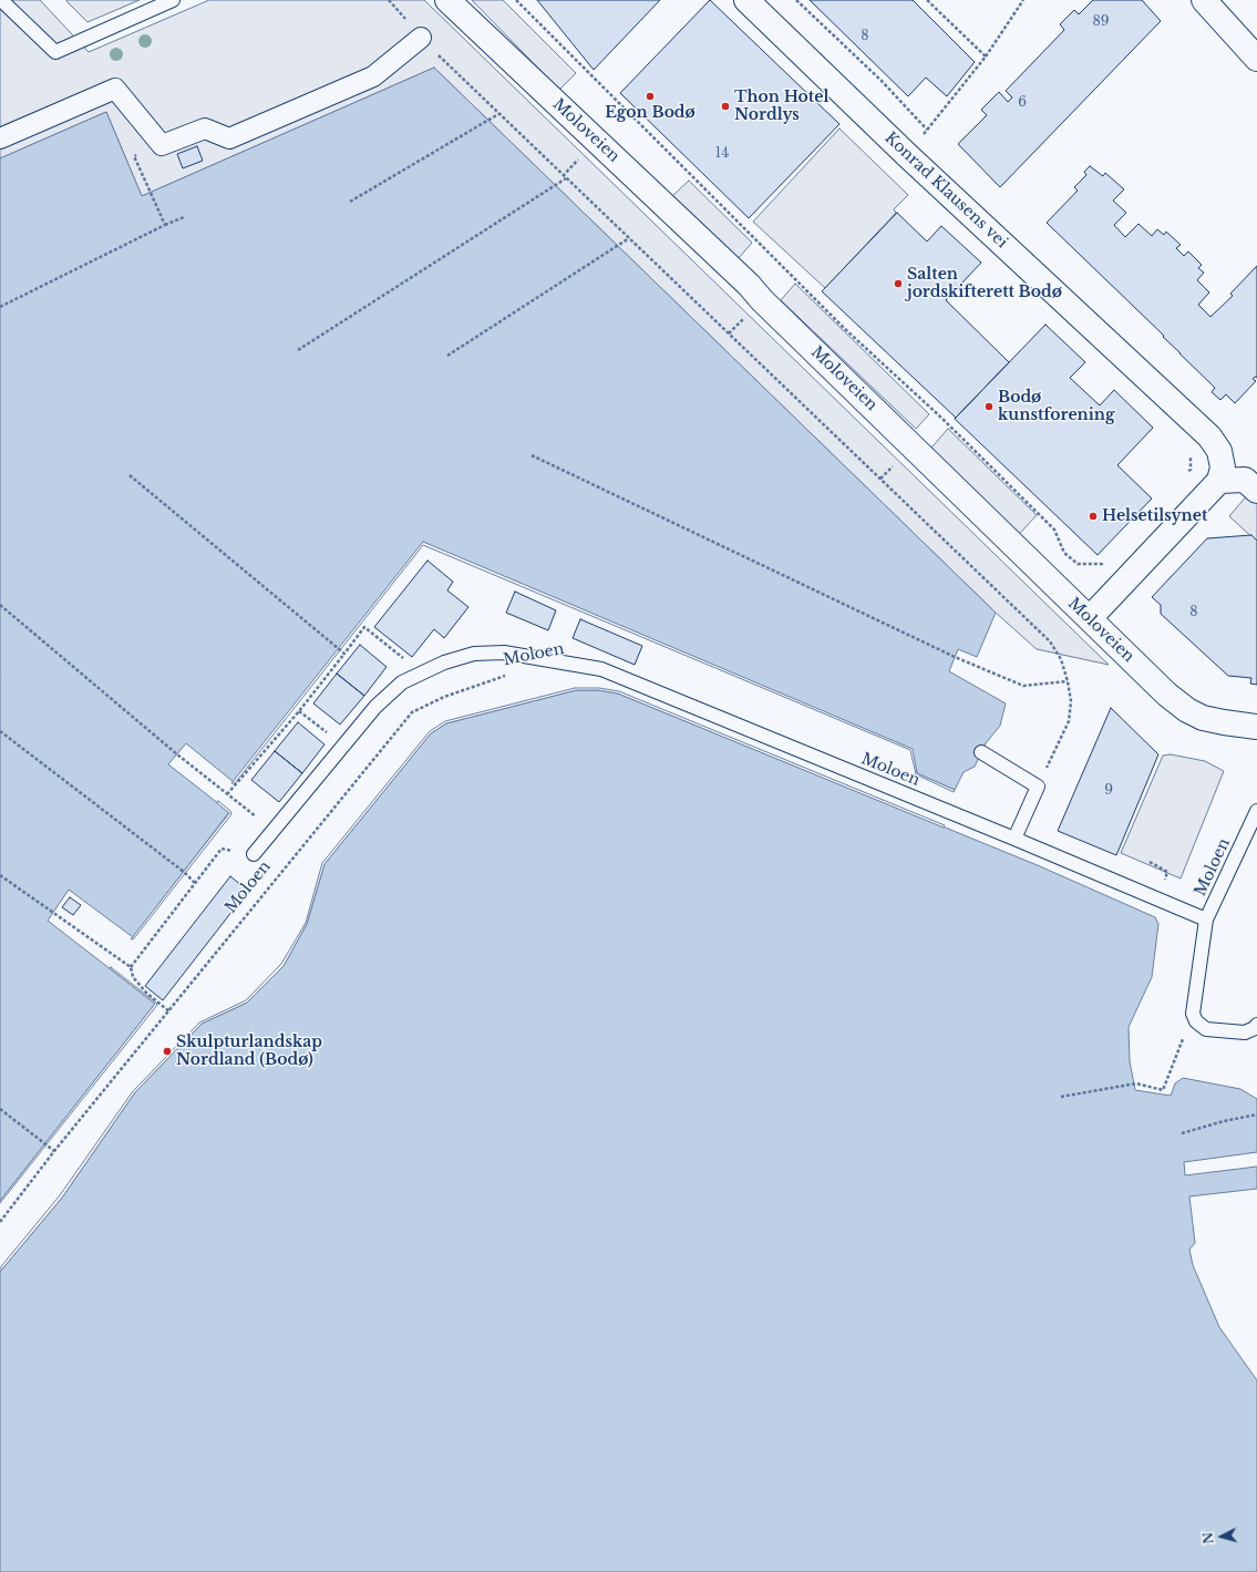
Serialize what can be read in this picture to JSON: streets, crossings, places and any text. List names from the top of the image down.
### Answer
{
  "streets": {
    "street": ["Moloveien", "Konrad Klausens vei"],
    "lane": ["Moloen"]
  },
  "places": [
    "Egon Bodø",
    "Thon Hotel Nordlys",
    "Salten jordskifterett Bodø",
    "Bodø kunstforening",
    "Helsetilsynet",
    "Skulpturlandskap Nordland (Bodø)"
  ],
  "house_numbers": [
    "89",
    "8",
    "6",
    "14",
    "8",
    "9"
  ],
  "north": "left"
}
